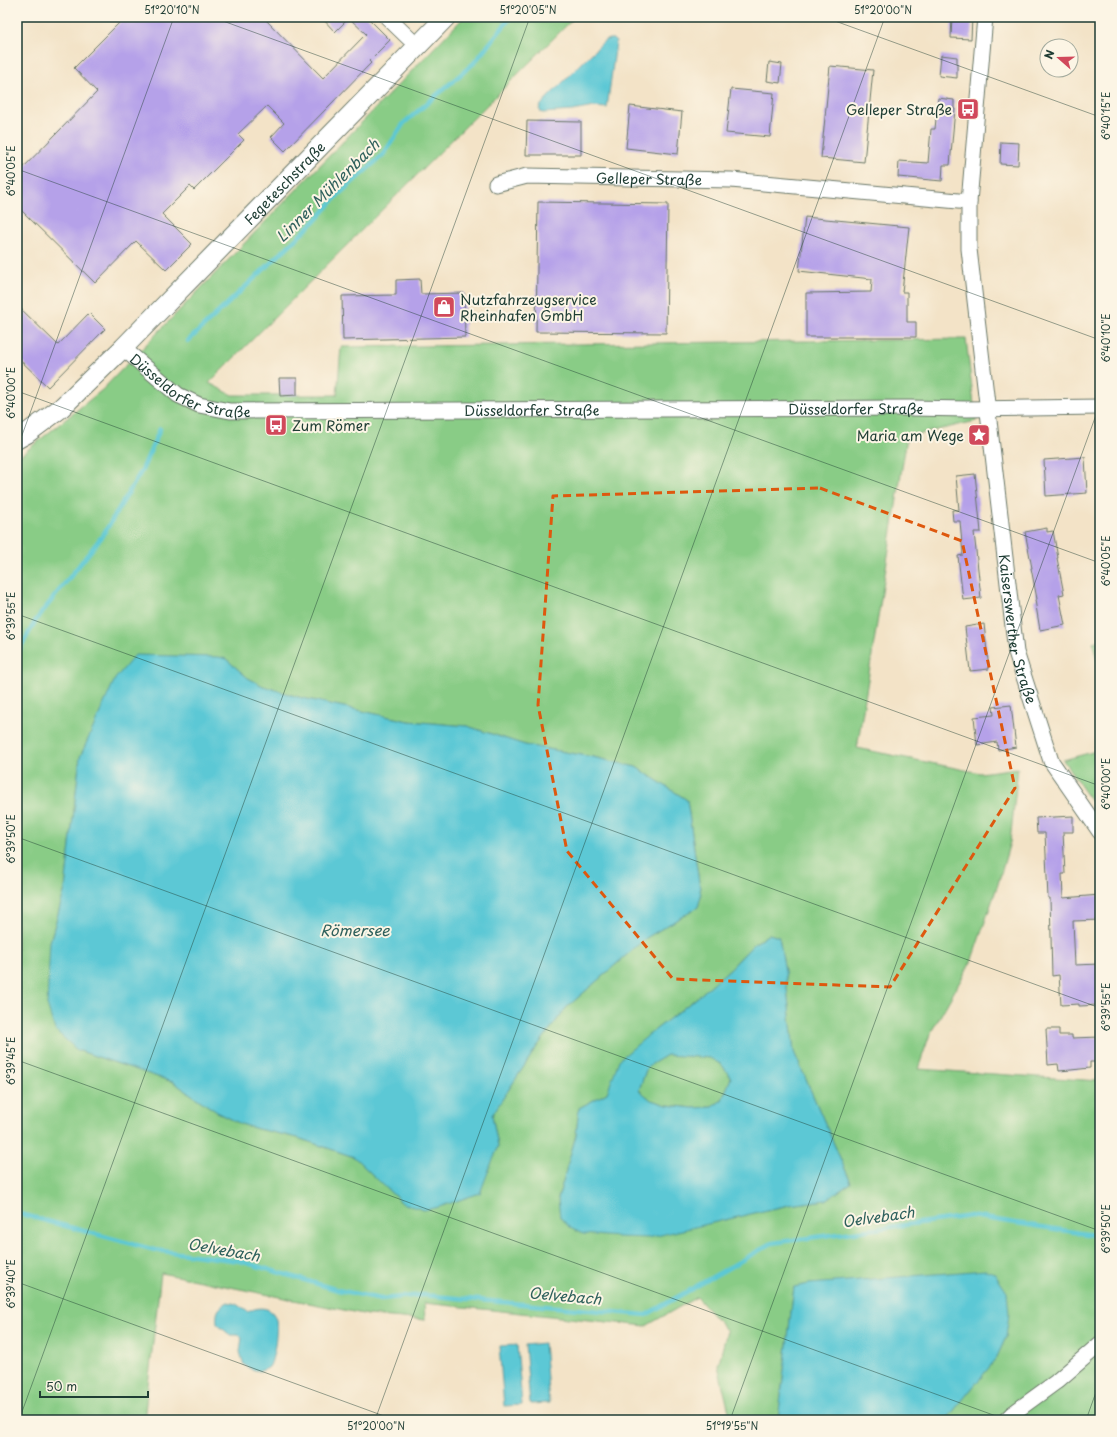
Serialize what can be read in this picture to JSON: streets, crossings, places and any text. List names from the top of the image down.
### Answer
{
  "streets": {
    "main road": ["Fegeteschstraße", "Düsseldorfer Straße"],
    "street": ["Gelleper Straße", "Kaiserswerther Straße"]
  },
  "crossings": [
    ["Fegeteschstraße", "Düsseldorfer Straße"],
    ["Düsseldorfer Straße", "Kaiserswerther Straße"]
  ],
  "water": ["Linner Mühlenbach", "Römersee", "Oelvebach"],
  "places": {
    "bus stop": ["Gelleper Straße", "Zum Römer"],
    "shop": ["Nutzfahrzeugservice Rheinhafen GmbH"],
    "place": ["Maria am Wege"]
  },
  "scale_bar": "50 m",
  "north": "left",
  "coordinates": [
    "51°20'10\"N",
    "51°20'05\"N",
    "51°20'00\"N",
    "6°40'15\"E",
    "6°40'05\"E",
    "6°40'10\"E",
    "6°40'00\"E",
    "6°39'55\"E",
    "6°39'50\"E",
    "6°39'45\"E",
    "6°39'40\"E",
    "51°19'55\"N"
  ]
}
